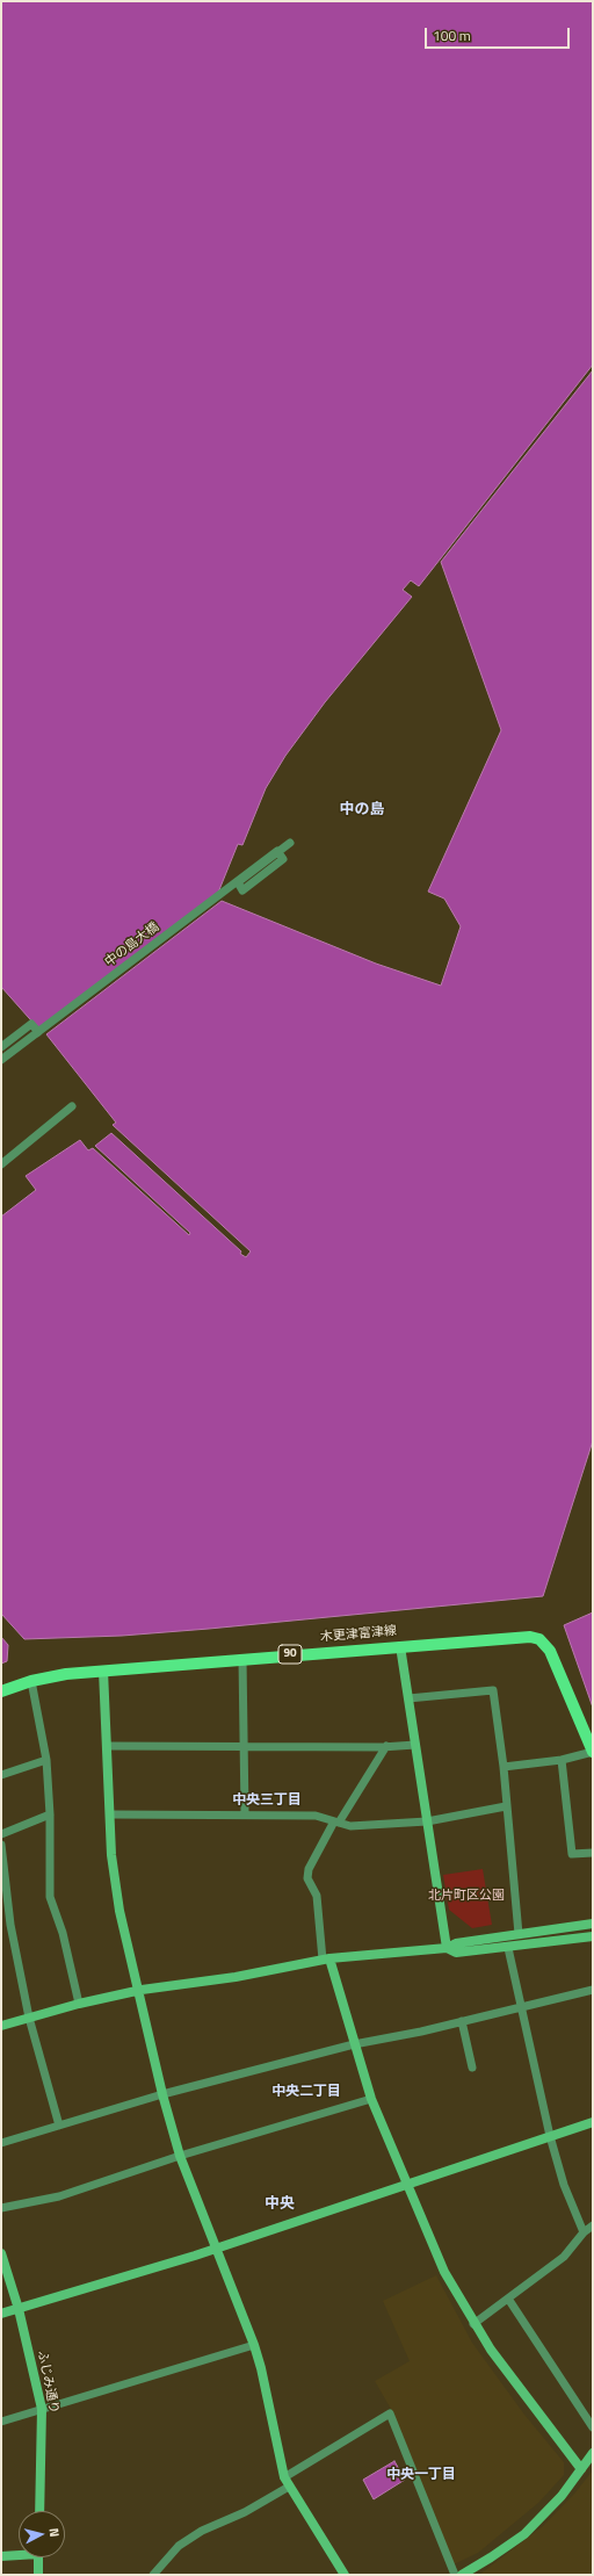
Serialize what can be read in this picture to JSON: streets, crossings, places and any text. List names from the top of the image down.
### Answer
{
  "streets": {
    "main road": ["木更津富津線", "90"],
    "street": ["中の島大橋", "ふじみ通り"]
  },
  "districts": [
    "中の島",
    "中央三丁目",
    "中央二丁目",
    "中央",
    "中央一丁目"
  ],
  "parks": ["北片町区公園"],
  "scale_bar": "100 m",
  "north": "right"
}
